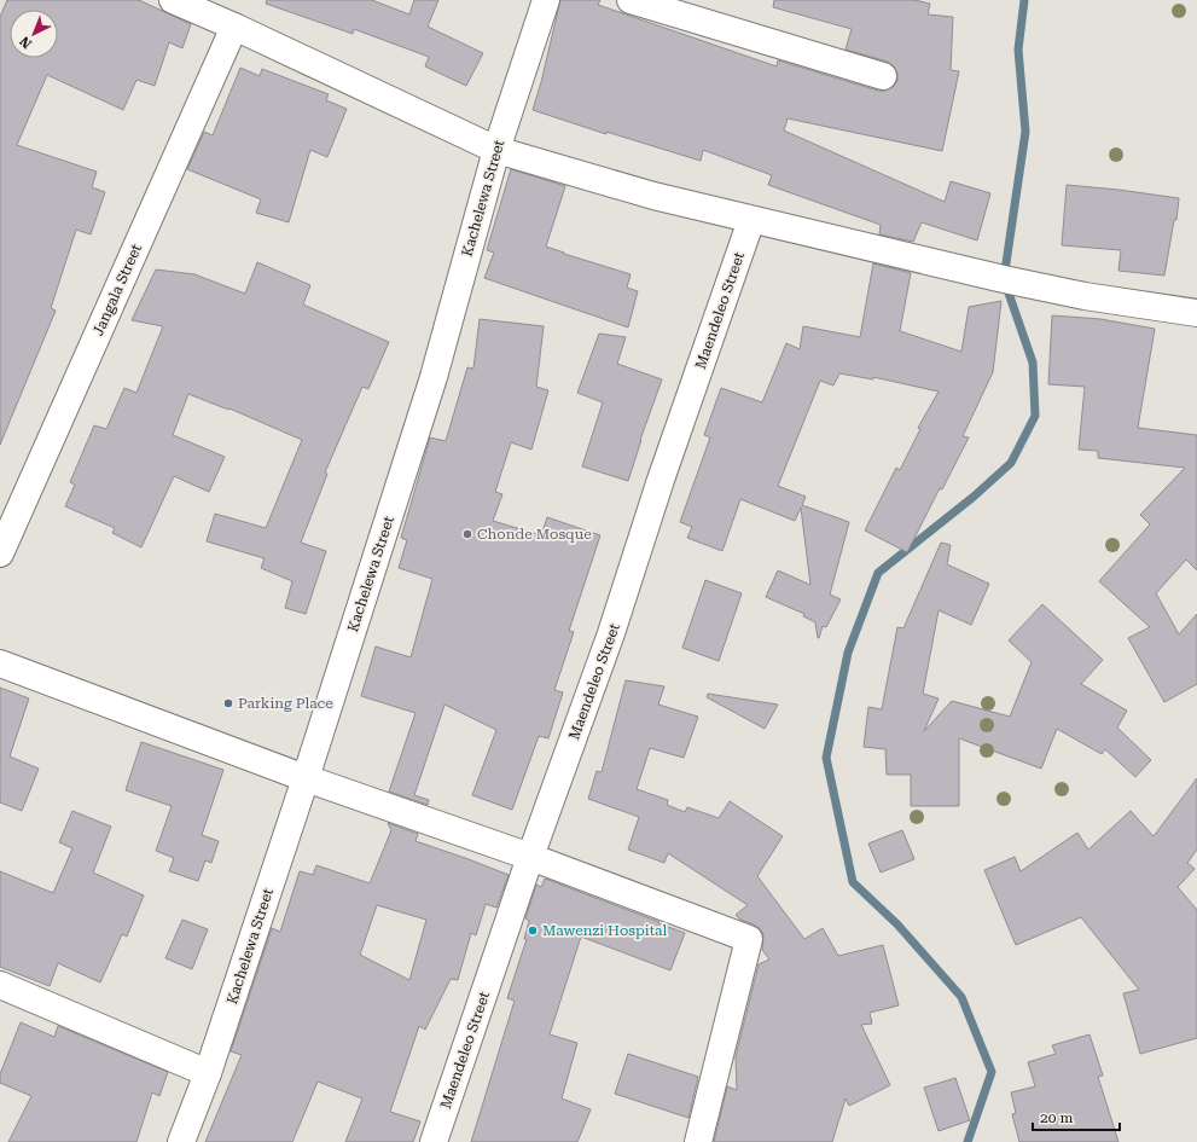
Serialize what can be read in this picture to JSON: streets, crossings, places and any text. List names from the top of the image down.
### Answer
{
  "streets": {
    "street": ["Kachelewa Street", "Jangala Street", "Maendeleo Street"]
  },
  "places": ["Chonde Mosque", "Parking Place", "Mawenzi Hospital"],
  "scale_bar": "20 m",
  "north": "bottom left"
}
